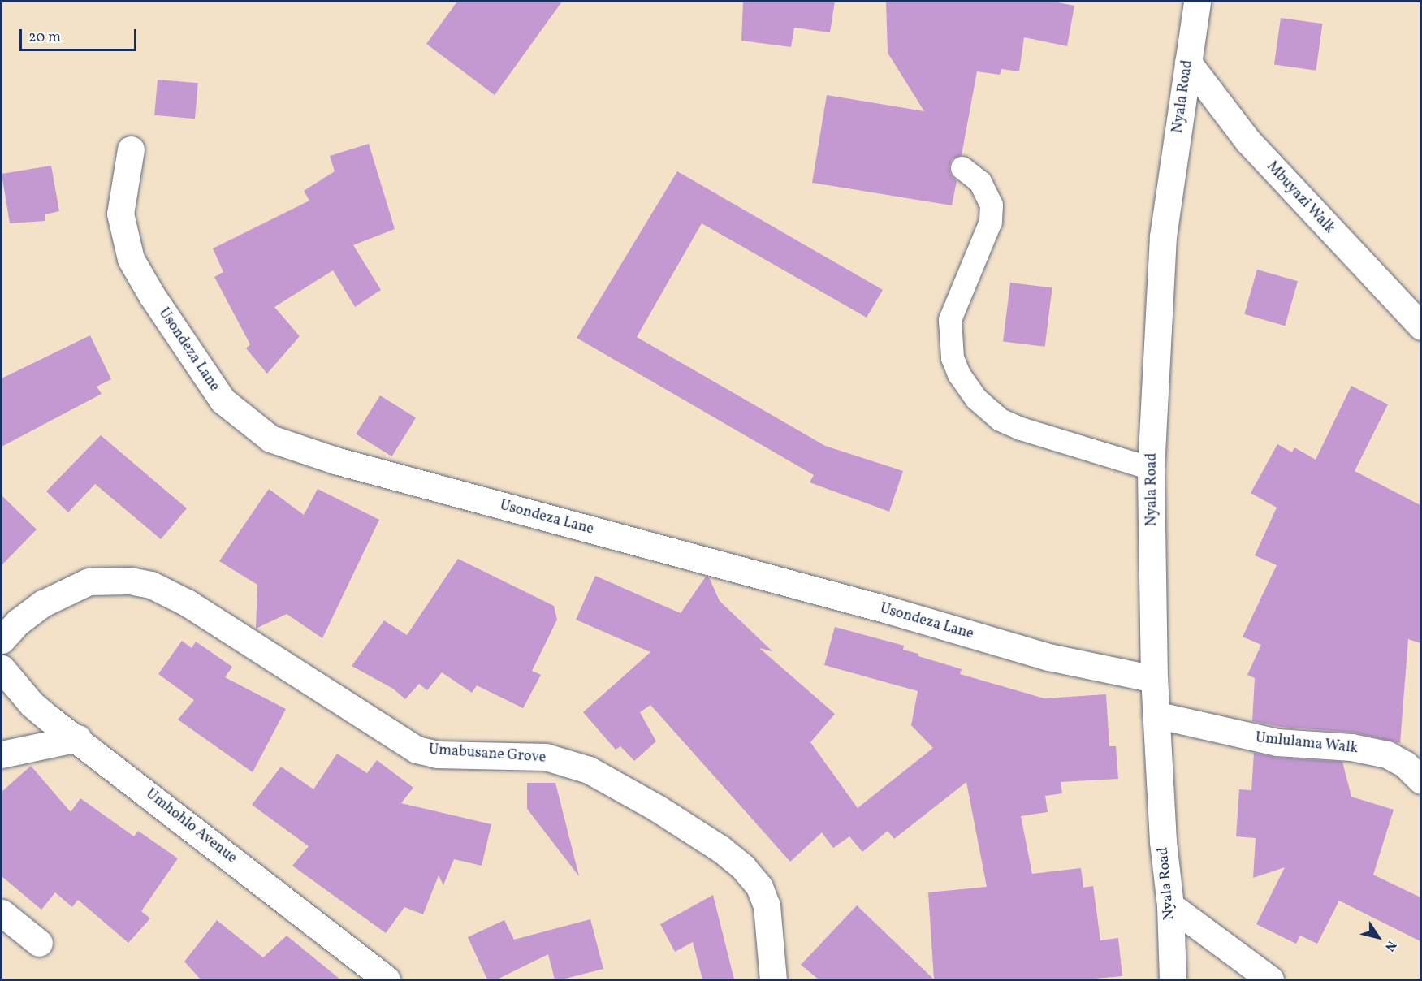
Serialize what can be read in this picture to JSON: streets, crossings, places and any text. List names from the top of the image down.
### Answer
{
  "streets": {
    "street": [
      "Nyala Road",
      "Mbuyazi Walk",
      "Usondeza Lane",
      "Umlulama Walk",
      "Umabusane Grove",
      "Umhohlo Avenue"
    ]
  },
  "crossings": [
    ["Nyala Road", "Mbuyazi Walk"],
    ["Nyala Road", "Usondeza Lane"],
    ["Nyala Road", "Umlulama Walk"]
  ],
  "scale_bar": "20 m",
  "north": "bottom right"
}
